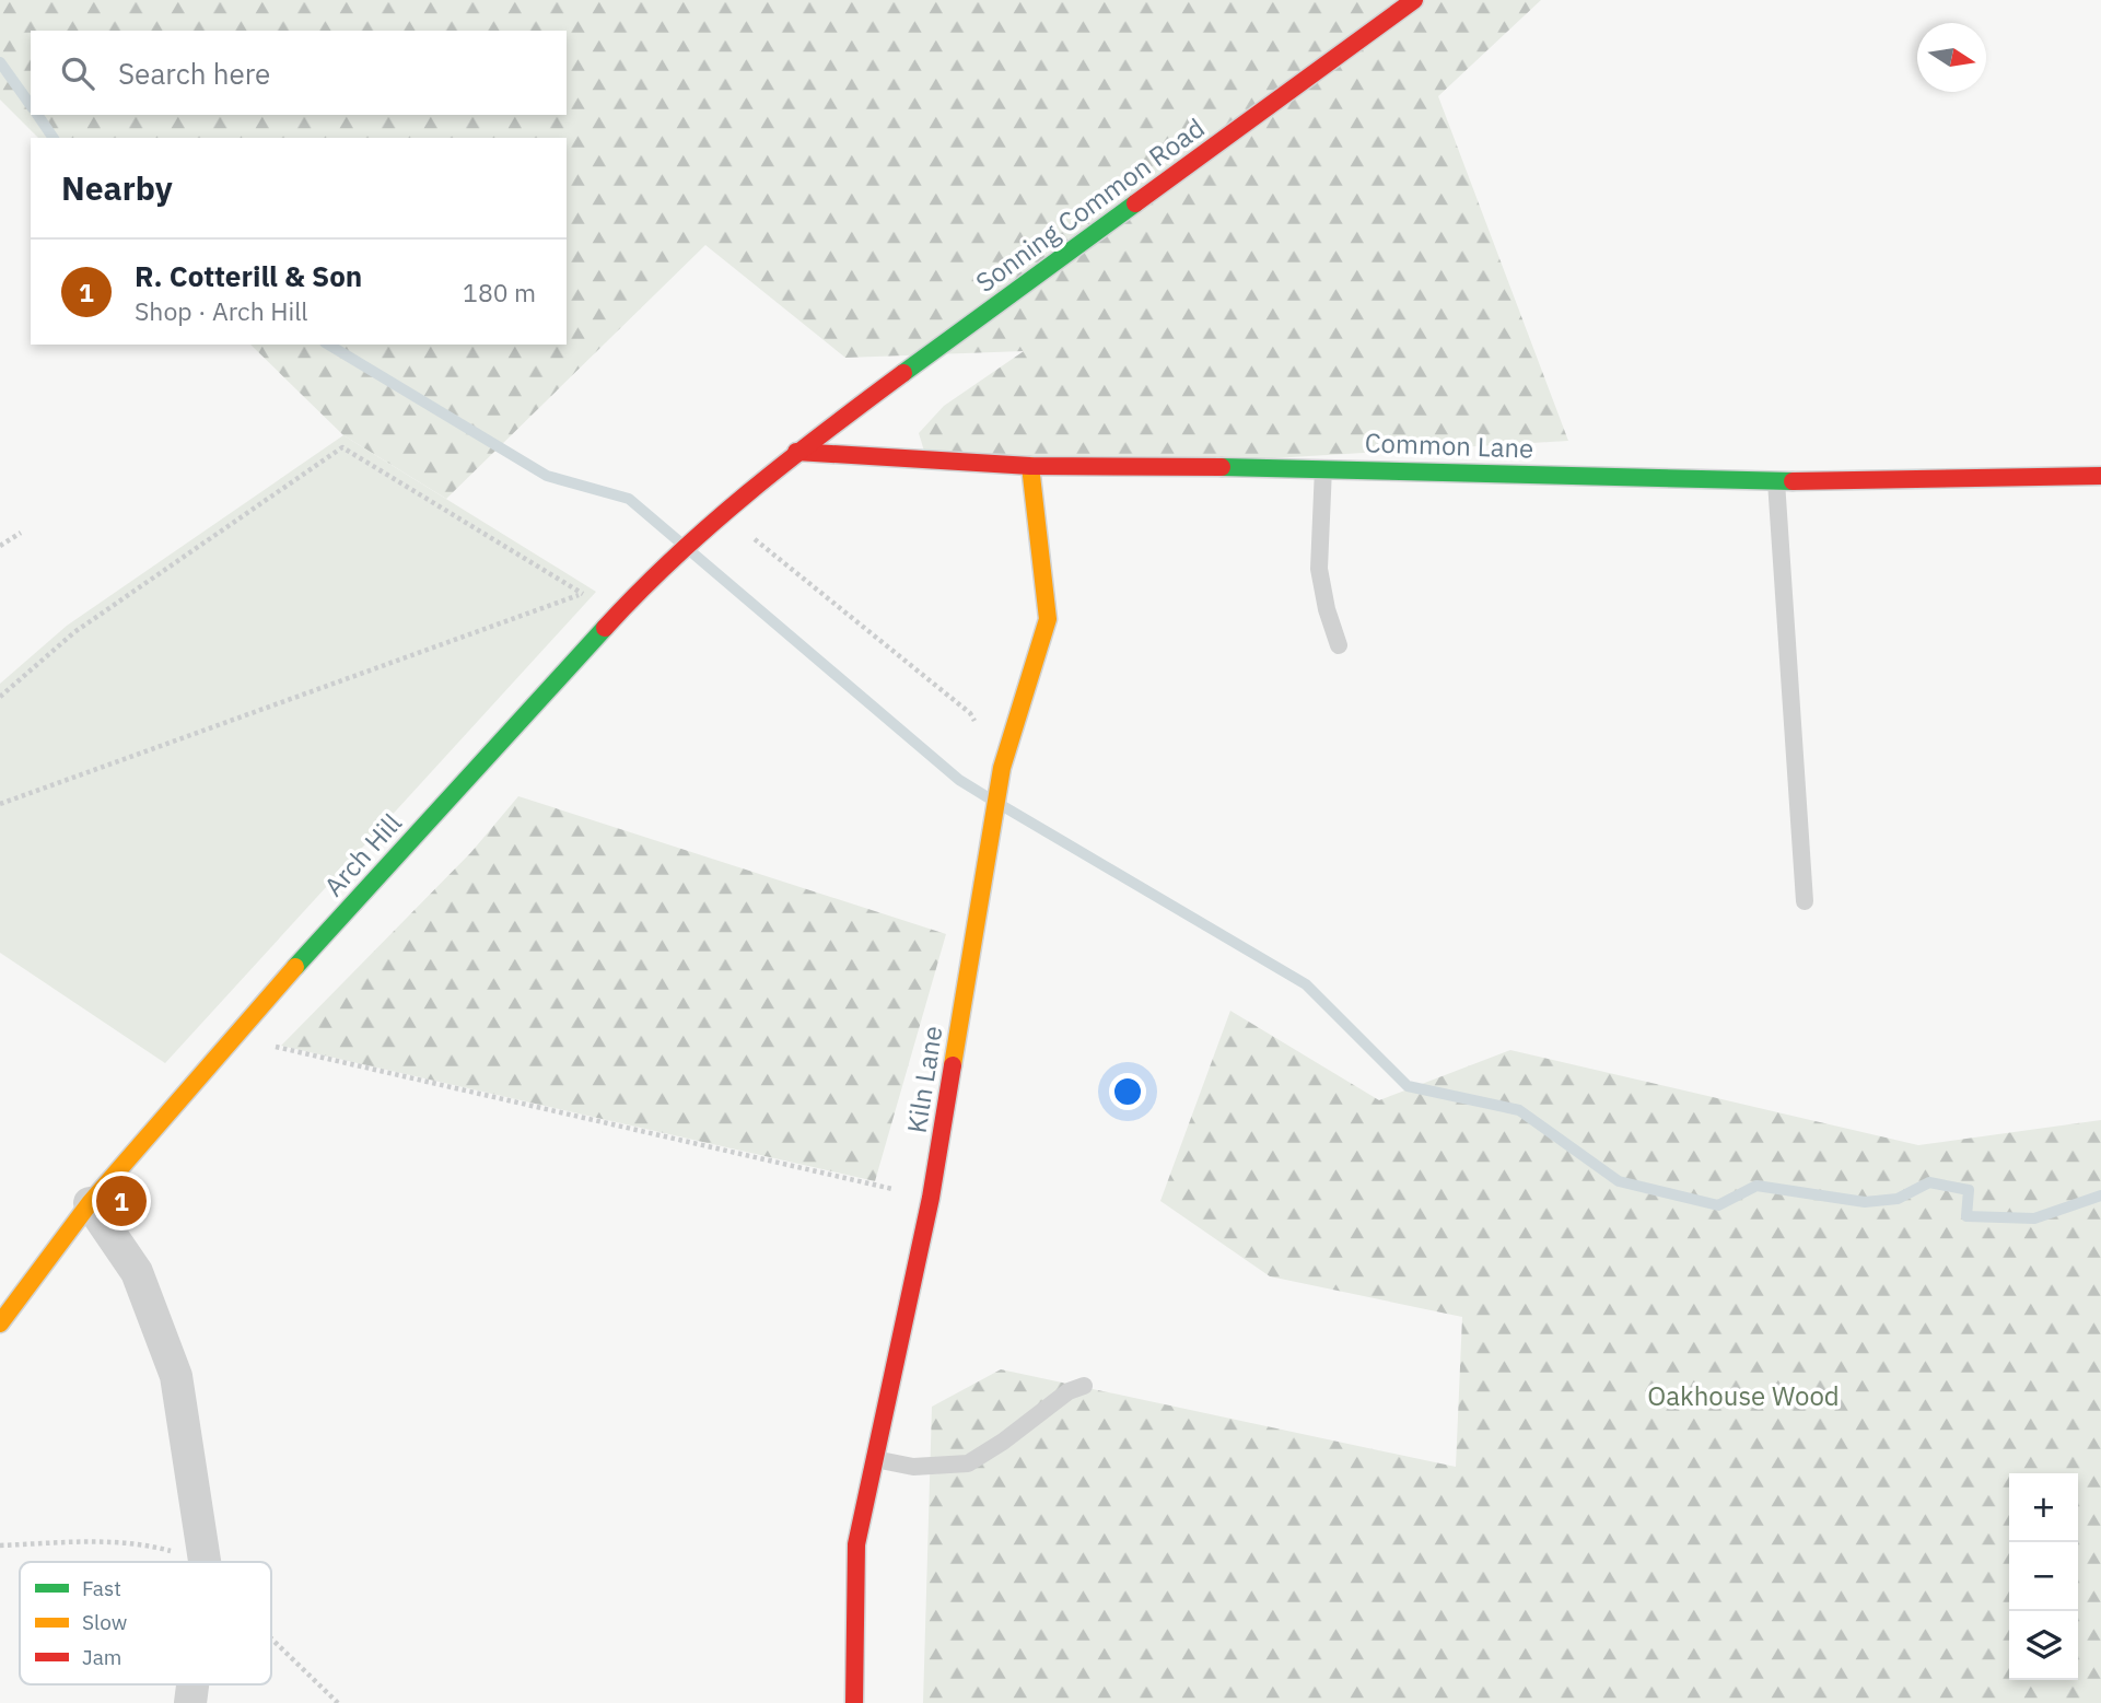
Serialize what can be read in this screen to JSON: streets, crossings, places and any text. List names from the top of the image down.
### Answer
{
  "streets": {
    "street": [
      "Sonning Common Road",
      "Common Lane",
      "Arch Hill",
      "Kiln Lane"
    ]
  },
  "crossings": [
    ["Sonning Common Road", "Common Lane"],
    ["Sonning Common Road", "Arch Hill"],
    ["Common Lane", "Arch Hill"],
    ["Common Lane", "Kiln Lane"]
  ],
  "parks": ["Oakhouse Wood"],
  "legend": ["Fast", "Slow", "Jam"],
  "north": "right",
  "page": {
    "search": "Search here",
    "heading": "Nearby",
    "list": [
      {
        "mark": "1",
        "name": "R. Cotterill & Son",
        "note": "Shop · Arch Hill",
        "value": "180 m"
      }
    ],
    "pins": "1",
    "map_buttons": ["+", "−"]
  }
}
